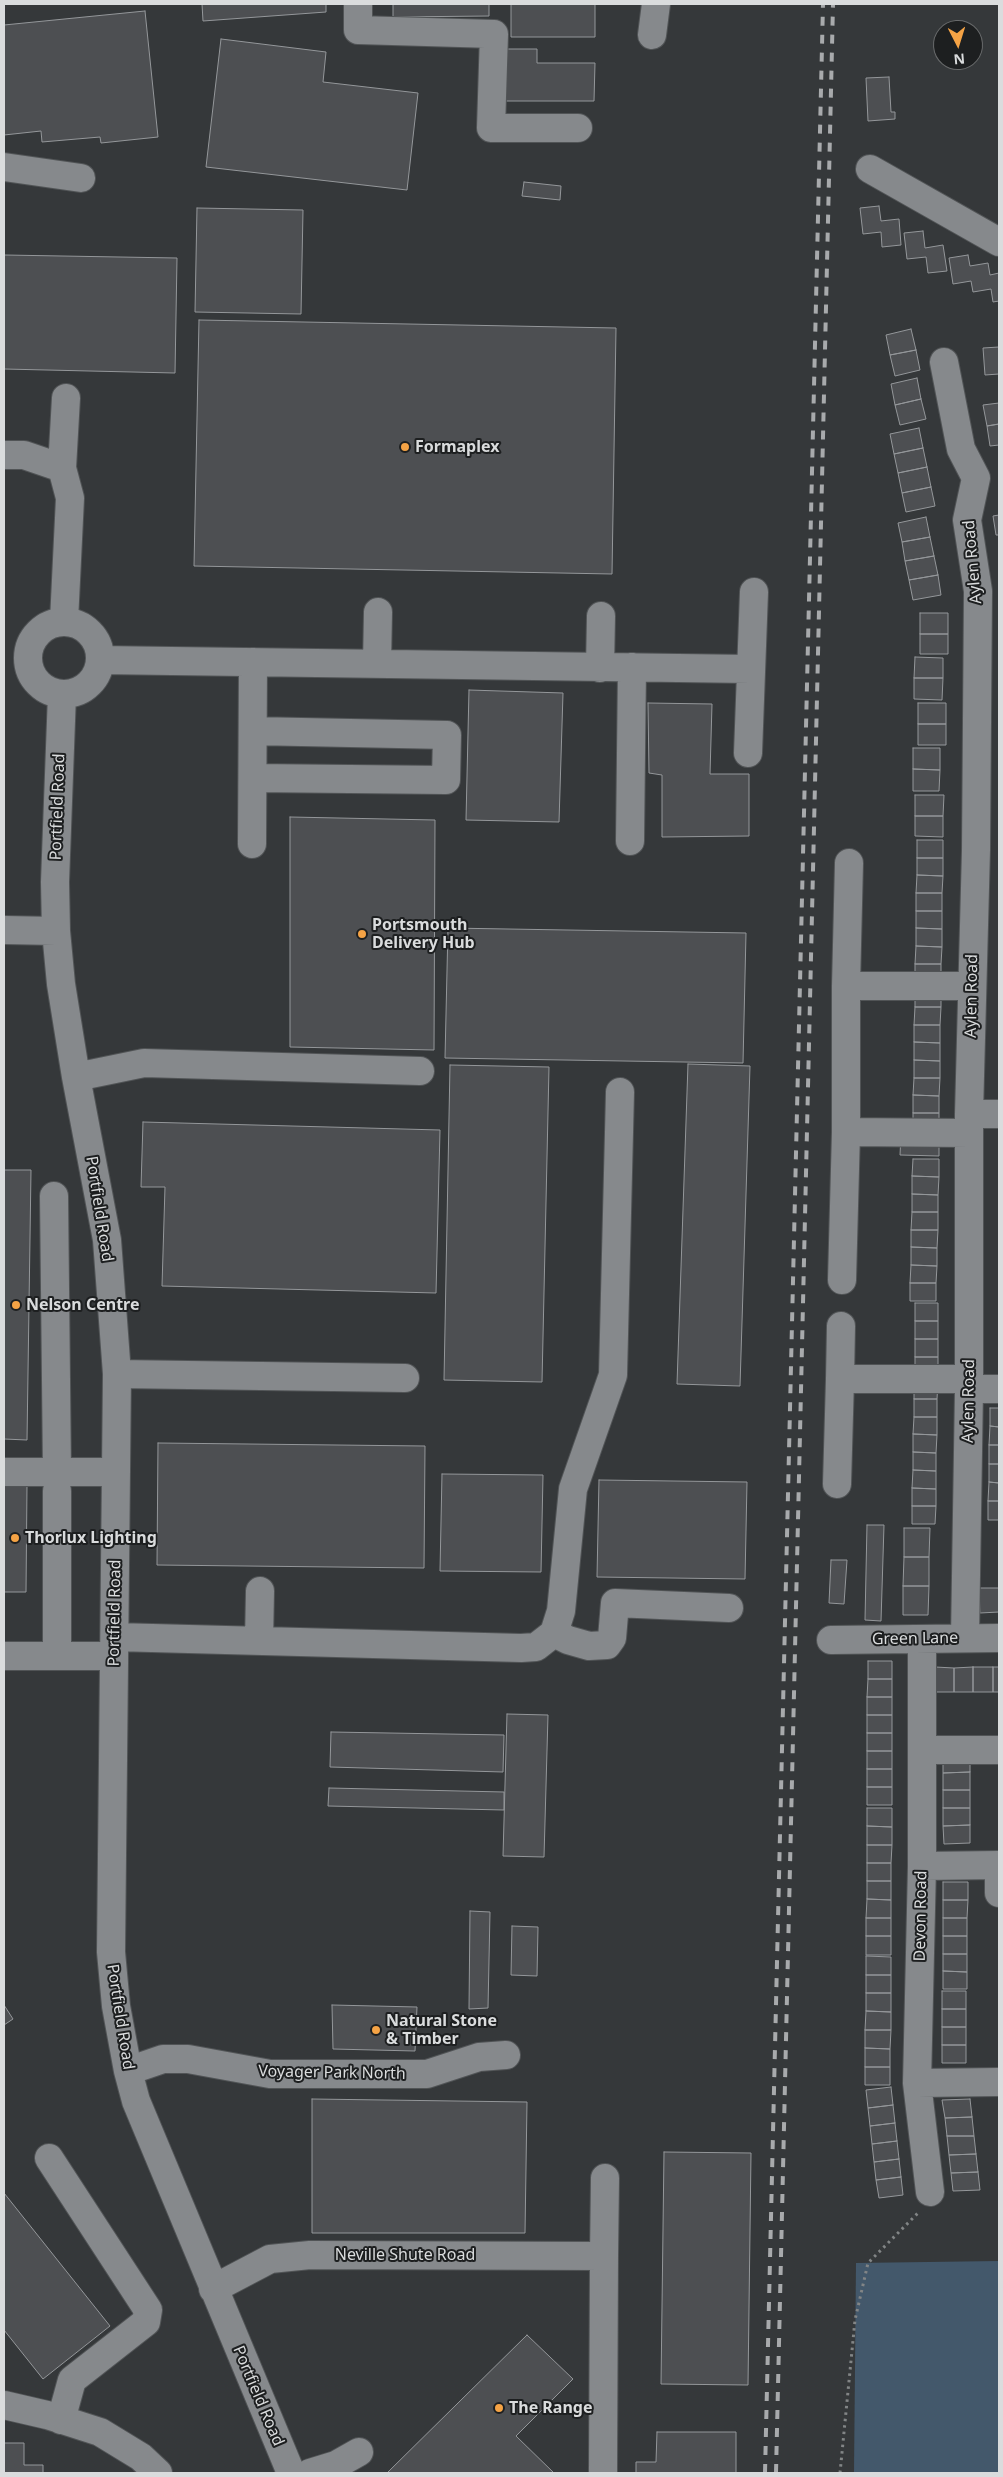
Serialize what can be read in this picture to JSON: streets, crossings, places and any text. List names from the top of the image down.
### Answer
{
  "streets": {
    "street": [
      "Aylen Road",
      "Portfield Road",
      "Green Lane",
      "Devon Road",
      "Voyager Park North",
      "Neville Shute Road"
    ]
  },
  "crossings": [
    ["Aylen Road", "Green Lane"],
    ["Portfield Road", "Voyager Park North"],
    ["Portfield Road", "Neville Shute Road"],
    ["Green Lane", "Devon Road"]
  ],
  "places": [
    "Formaplex",
    "Portsmouth Delivery Hub",
    "Nelson Centre",
    "Thorlux Lighting",
    "Natural Stone & Timber",
    "The Range"
  ],
  "north": "bottom"
}
